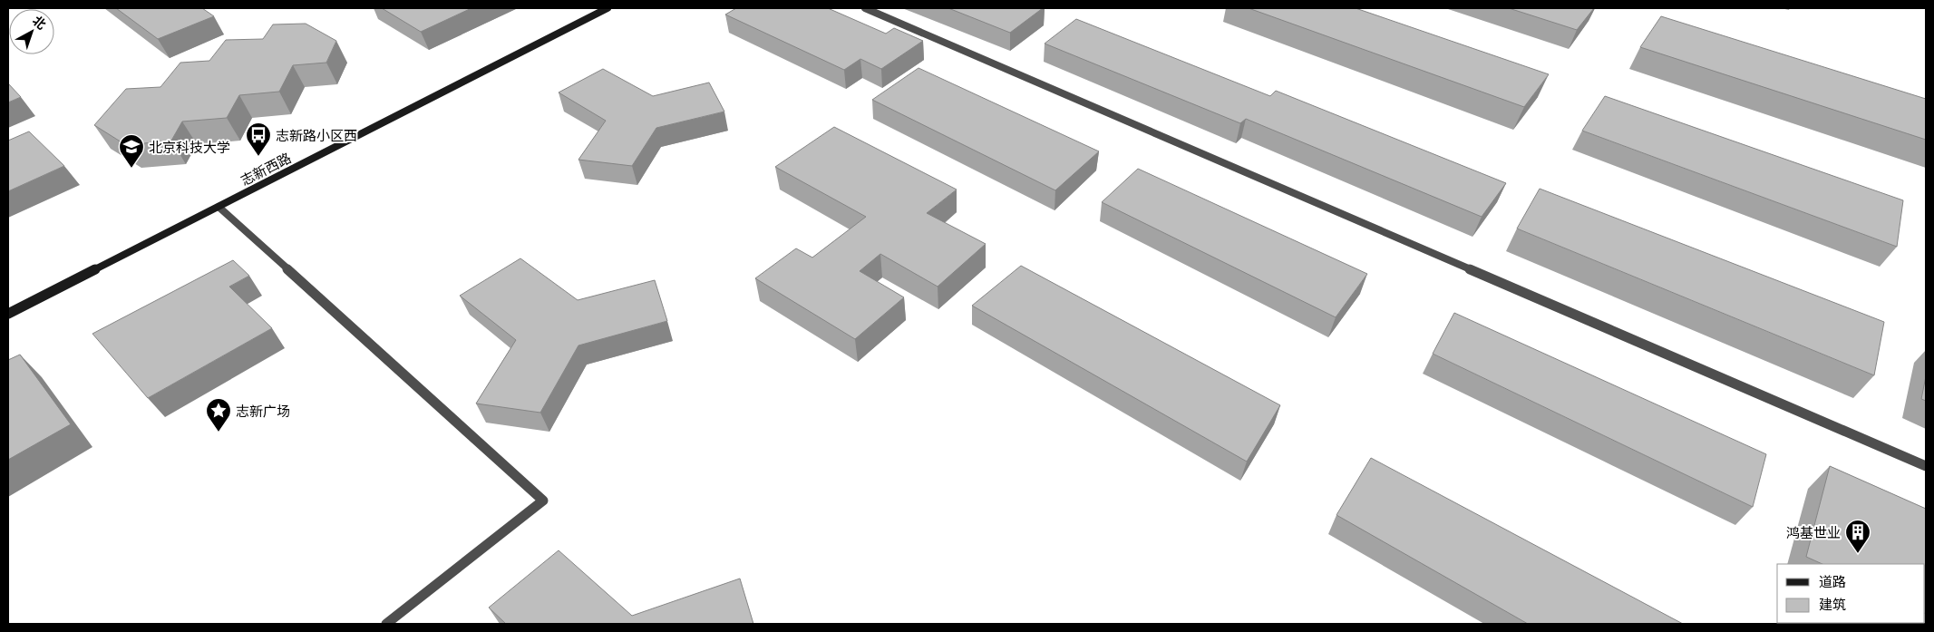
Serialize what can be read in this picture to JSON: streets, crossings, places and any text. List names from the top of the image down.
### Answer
{
  "streets": {
    "street": ["志新西路"]
  },
  "places": {
    "bus stop": ["志新路小区西"],
    "school or university": ["北京科技大学"],
    "place": ["志新广场"],
    "building": ["鸿基世业"]
  },
  "legend": ["道路", "建筑"],
  "north": "top right"
}
